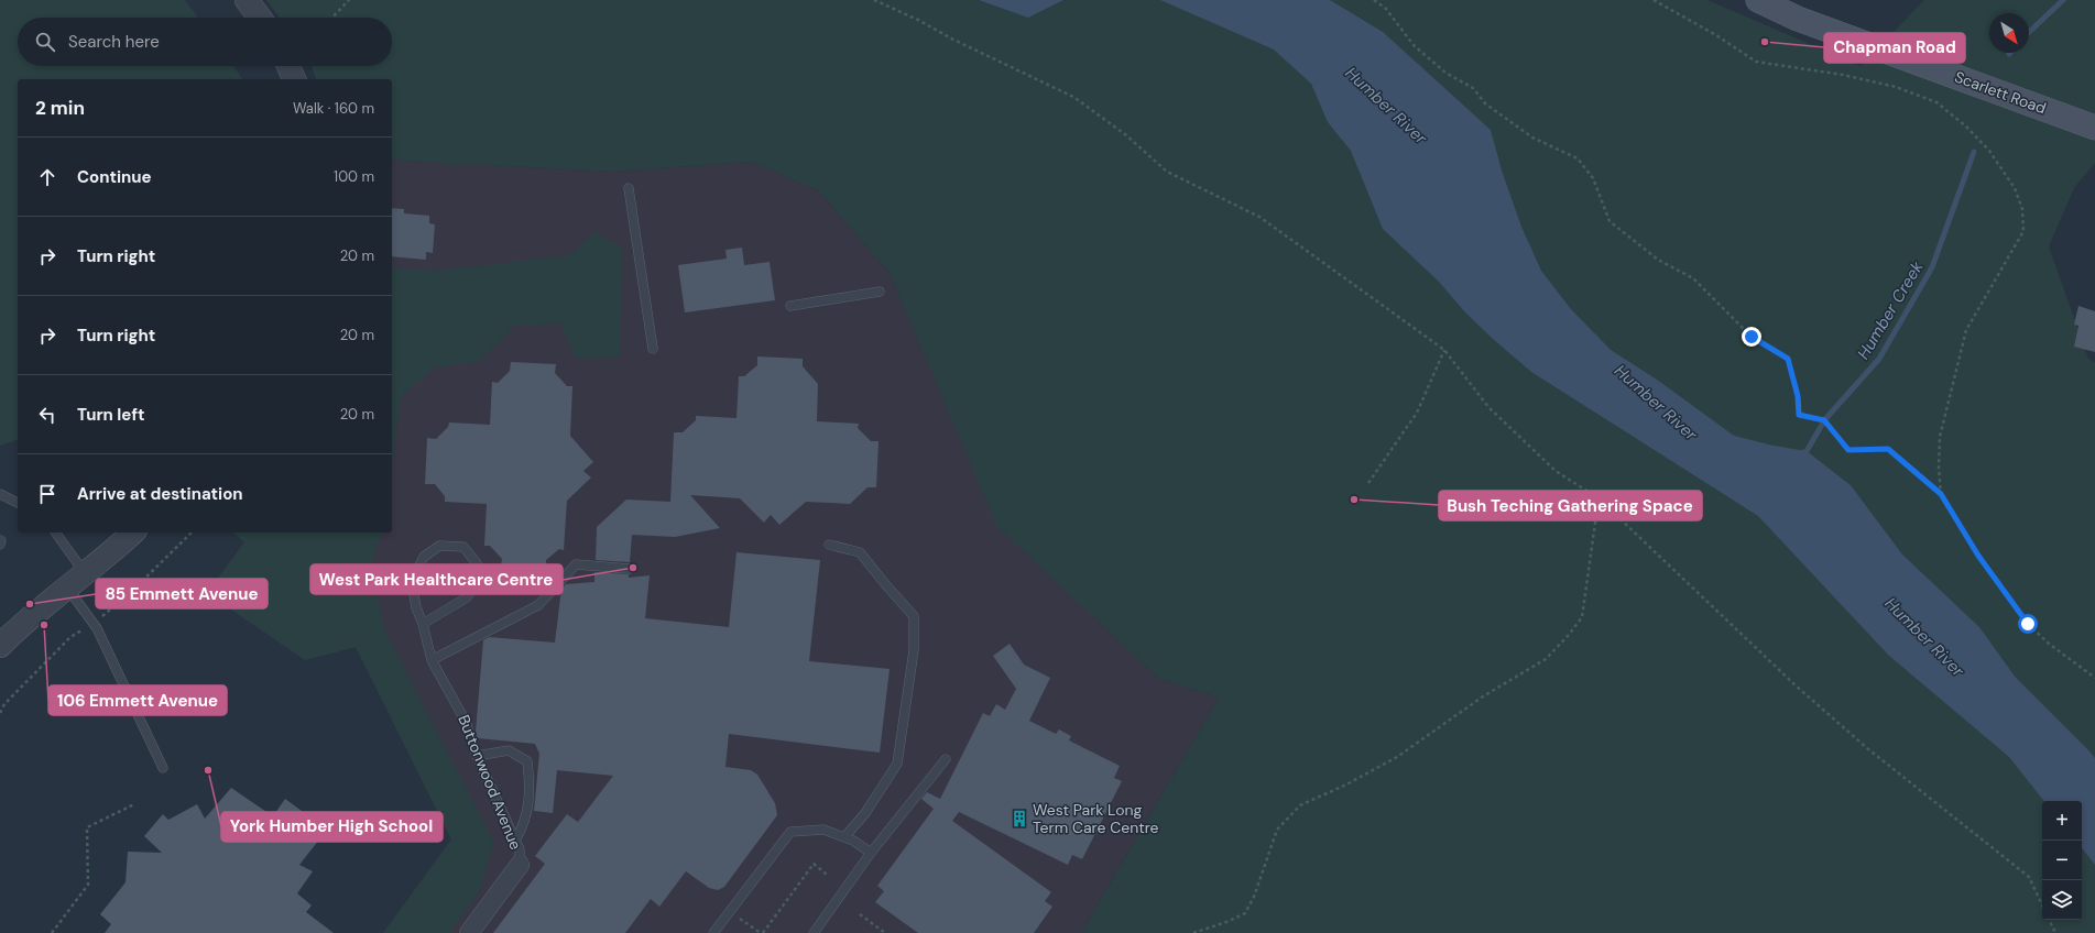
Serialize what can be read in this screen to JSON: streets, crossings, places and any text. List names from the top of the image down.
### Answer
{
  "streets": {
    "main road": ["Scarlett Road"],
    "street": ["Buttonwood Avenue"]
  },
  "water": ["Humber River", "Humber Creek"],
  "places": {
    "other": [
      "Chapman Road",
      "Bush Teching Gathering Space",
      "West Park Healthcare Centre",
      "85 Emmett Avenue",
      "106 Emmett Avenue",
      "York Humber High School"
    ],
    "building": ["West Park Long Term Care Centre"]
  },
  "north": "bottom right",
  "page": {
    "search": "Search here",
    "heading": ["2 min", "Walk · 160 m"],
    "list": [
      ["Continue", "100 m"],
      ["Turn right", "20 m"],
      ["Turn right", "20 m"],
      ["Turn left", "20 m"],
      "Arrive at destination"
    ],
    "map_buttons": ["+", "−"]
  }
}
